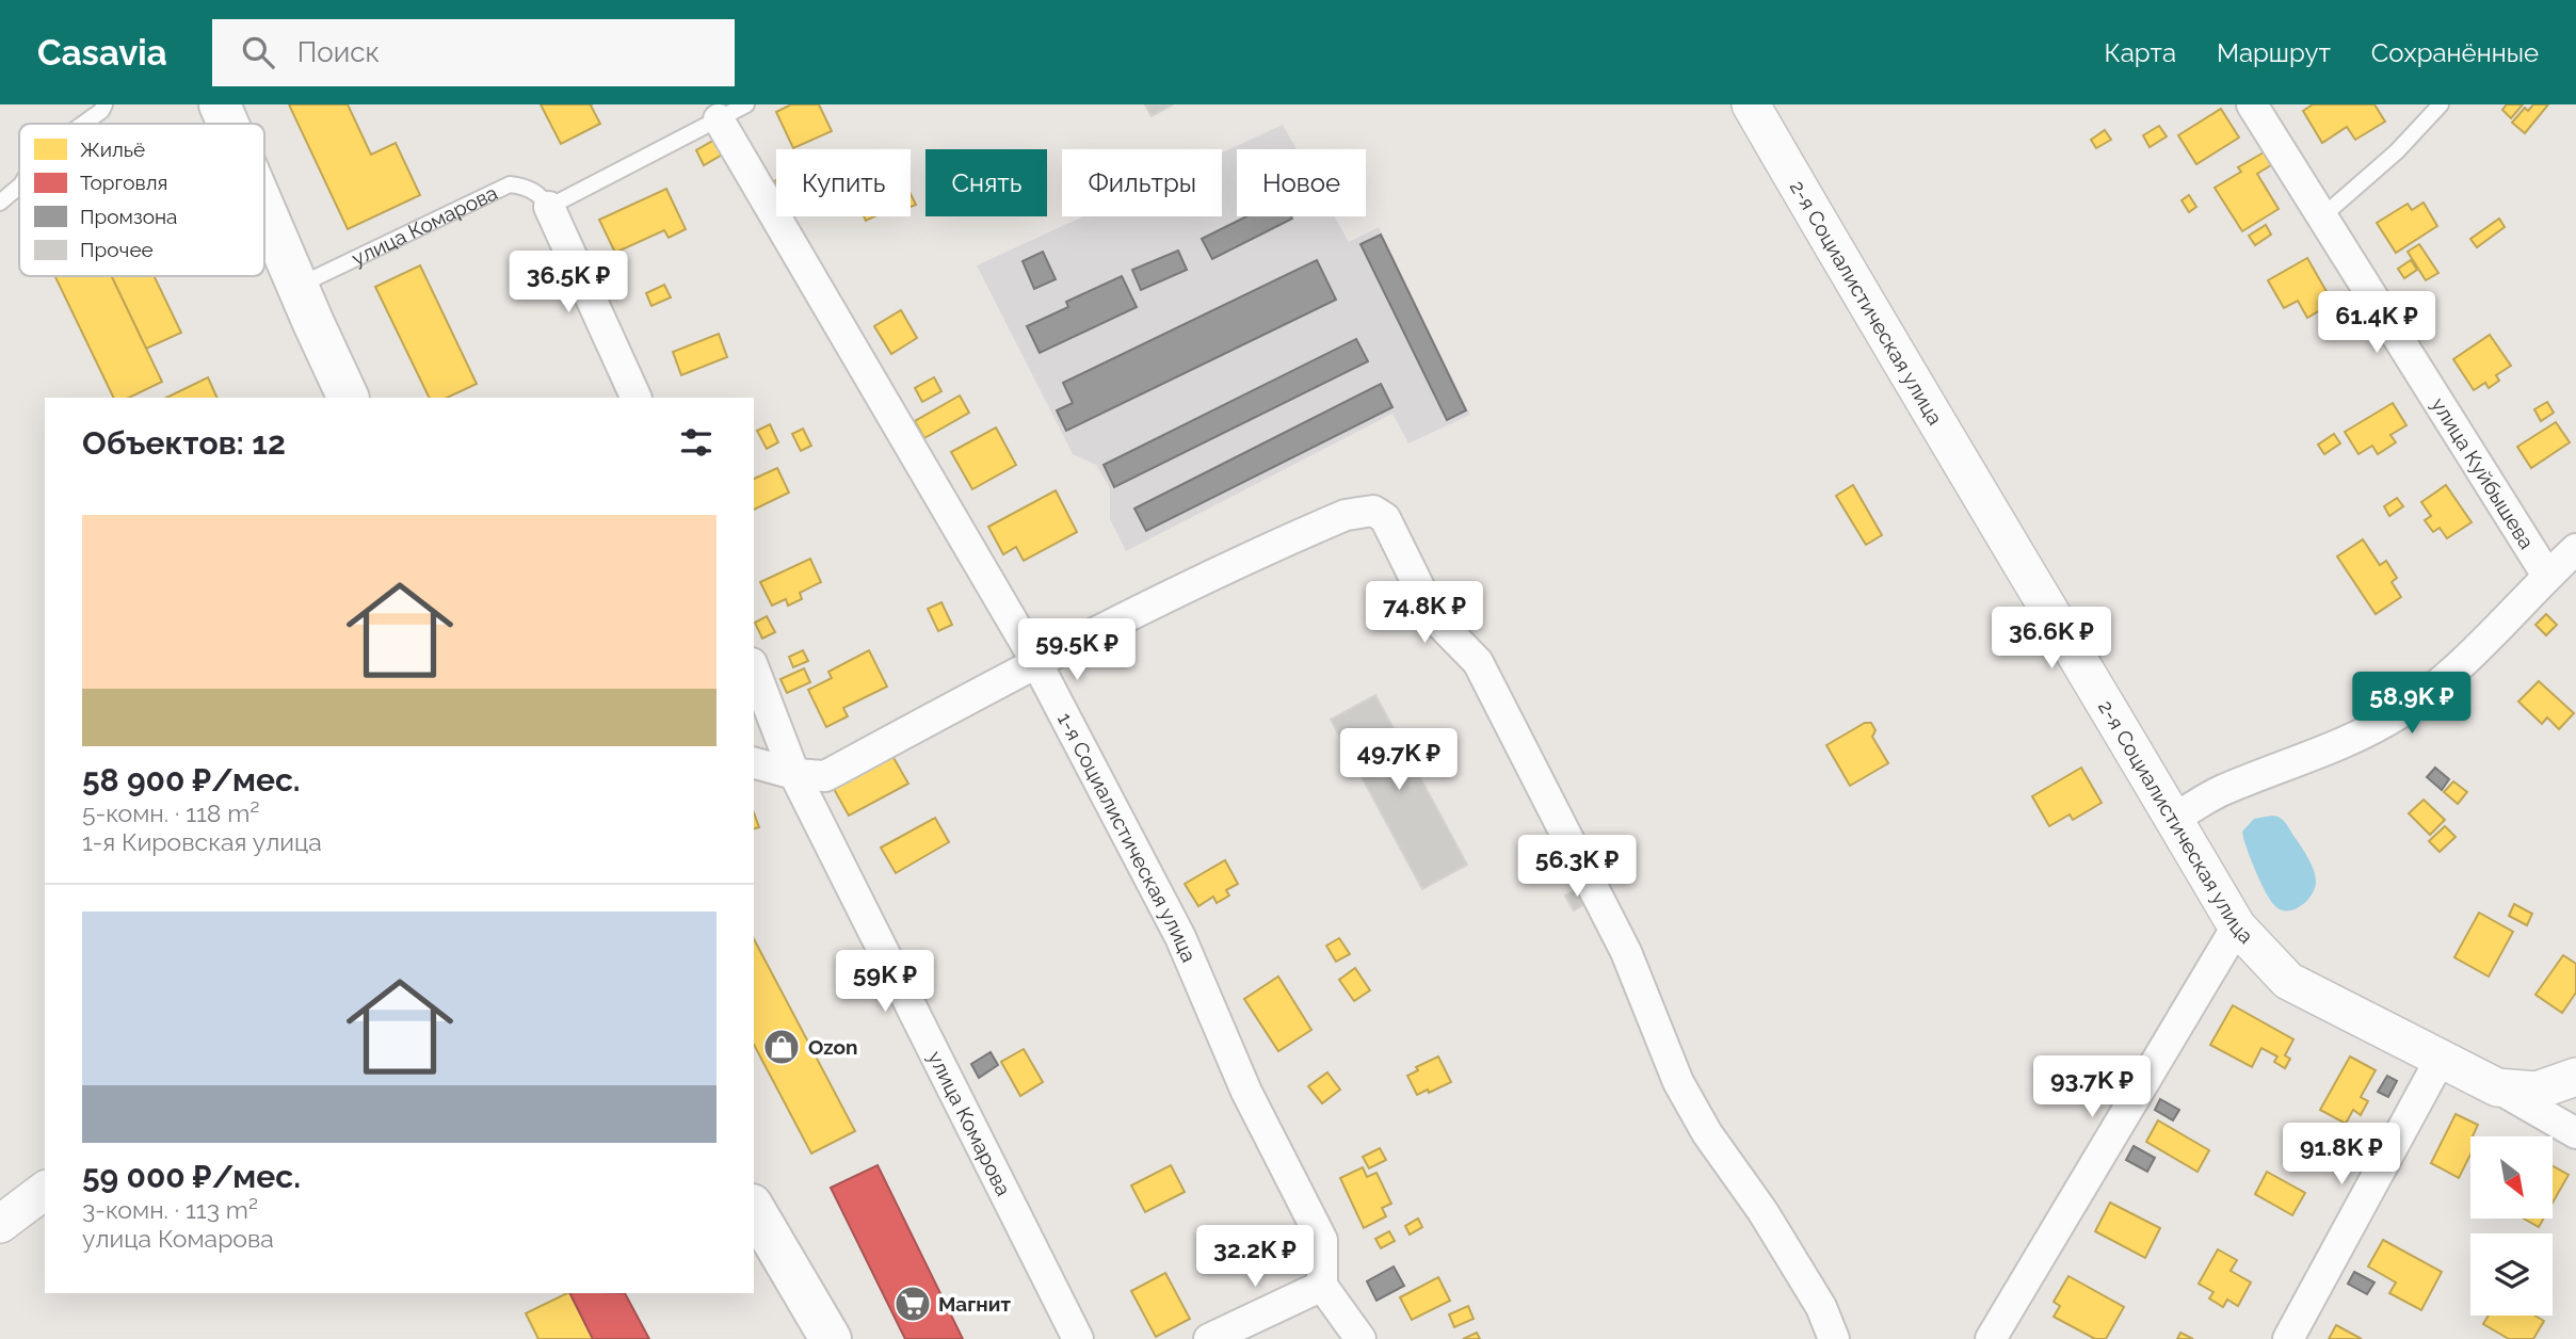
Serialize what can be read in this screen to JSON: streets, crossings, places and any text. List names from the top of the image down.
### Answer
{
  "streets": {
    "street": [
      "улица Комарова",
      "2-я Социалистическая улица",
      "улица Куйбышева",
      "1-я Социалистическая улица"
    ]
  },
  "places": {
    "shop": ["Ozon"],
    "supermarket": ["Магнит"]
  },
  "legend": [
    "Жильё",
    "Торговля",
    "Промзона",
    "Прочее"
  ],
  "north": "bottom right",
  "page": {
    "header": "Casavia",
    "search": "Поиск",
    "nav": ["Карта", "Маршрут", "Сохранённые"],
    "chip": [
      "Купить",
      "Снять",
      "Фильтры",
      "Новое"
    ],
    "price": [
      "36.5K ₽",
      "61.4K ₽",
      "74.8K ₽",
      "36.6K ₽",
      "59.5K ₽",
      "58.9K ₽",
      "49.7K ₽",
      "56.3K ₽",
      "59K ₽",
      "93.7K ₽",
      "91.8K ₽",
      "32.2K ₽"
    ],
    "heading": "Объектов: 12",
    "list": [
      {
        "name": "58 900 ₽/мес.",
        "note": "5-комн. · 118 m² · 1-я Кировская улица"
      },
      {
        "name": "59 000 ₽/мес.",
        "note": "3-комн. · 113 m² · улица Комарова"
      }
    ]
  }
}
